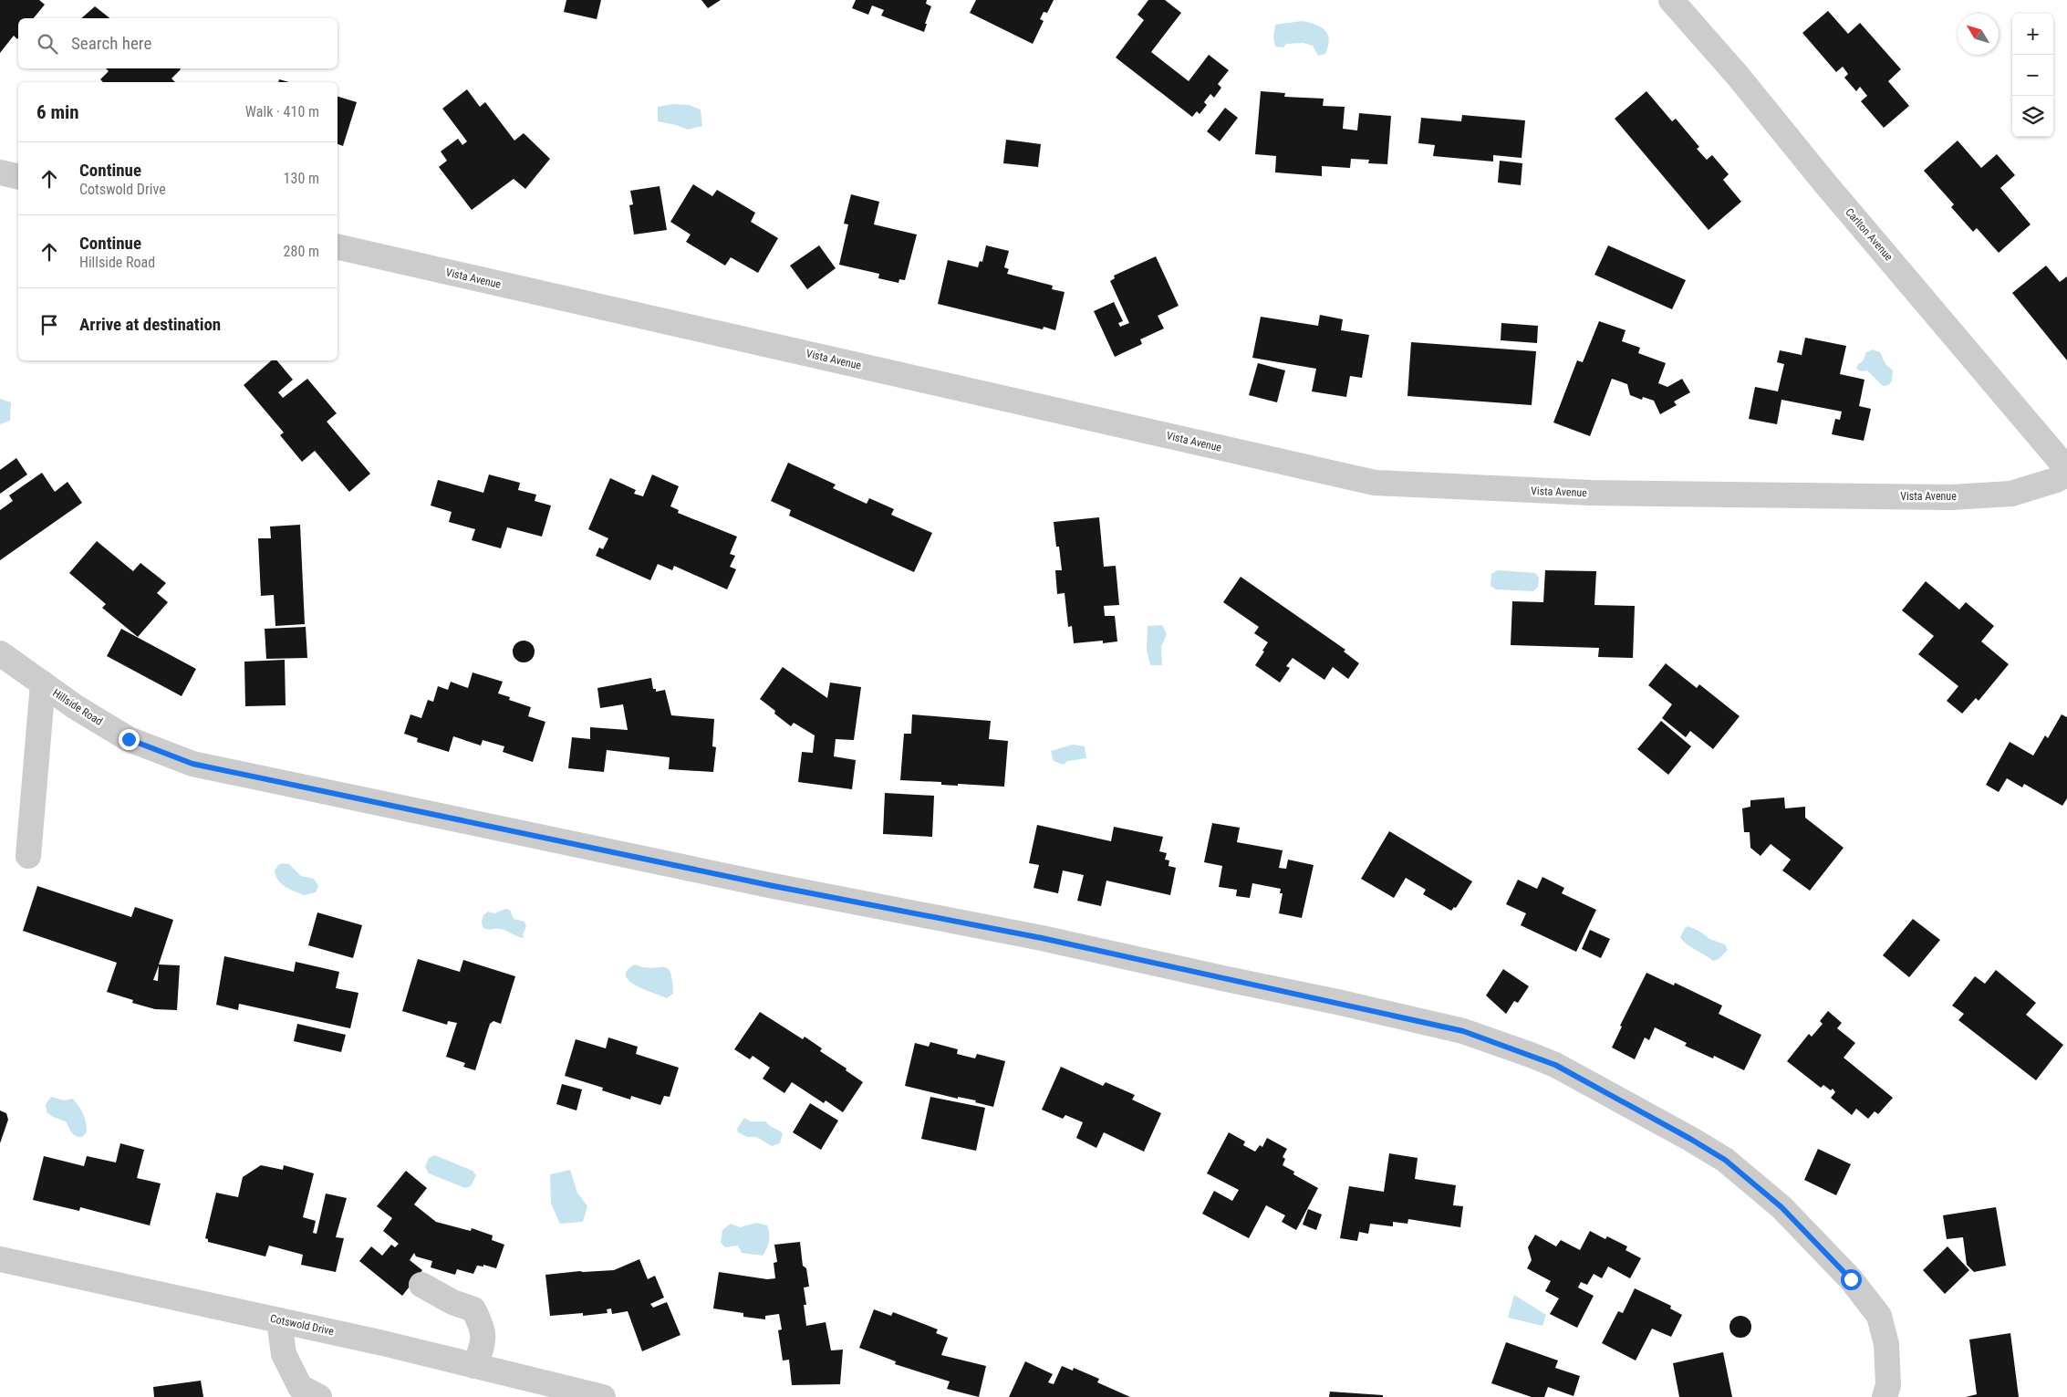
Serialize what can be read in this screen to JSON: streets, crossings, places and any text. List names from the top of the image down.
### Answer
{
  "streets": {
    "street": [
      "Carlton Avenue",
      "Vista Avenue",
      "Hillside Road",
      "Cotswold Drive"
    ]
  },
  "north": "top left",
  "page": {
    "map_buttons": ["+", "−"],
    "search": "Search here",
    "heading": ["6 min", "Walk · 410 m"],
    "list": [
      ["Continue", "Cotswold Drive", "130 m"],
      ["Continue", "Hillside Road", "280 m"],
      "Arrive at destination"
    ]
  }
}
